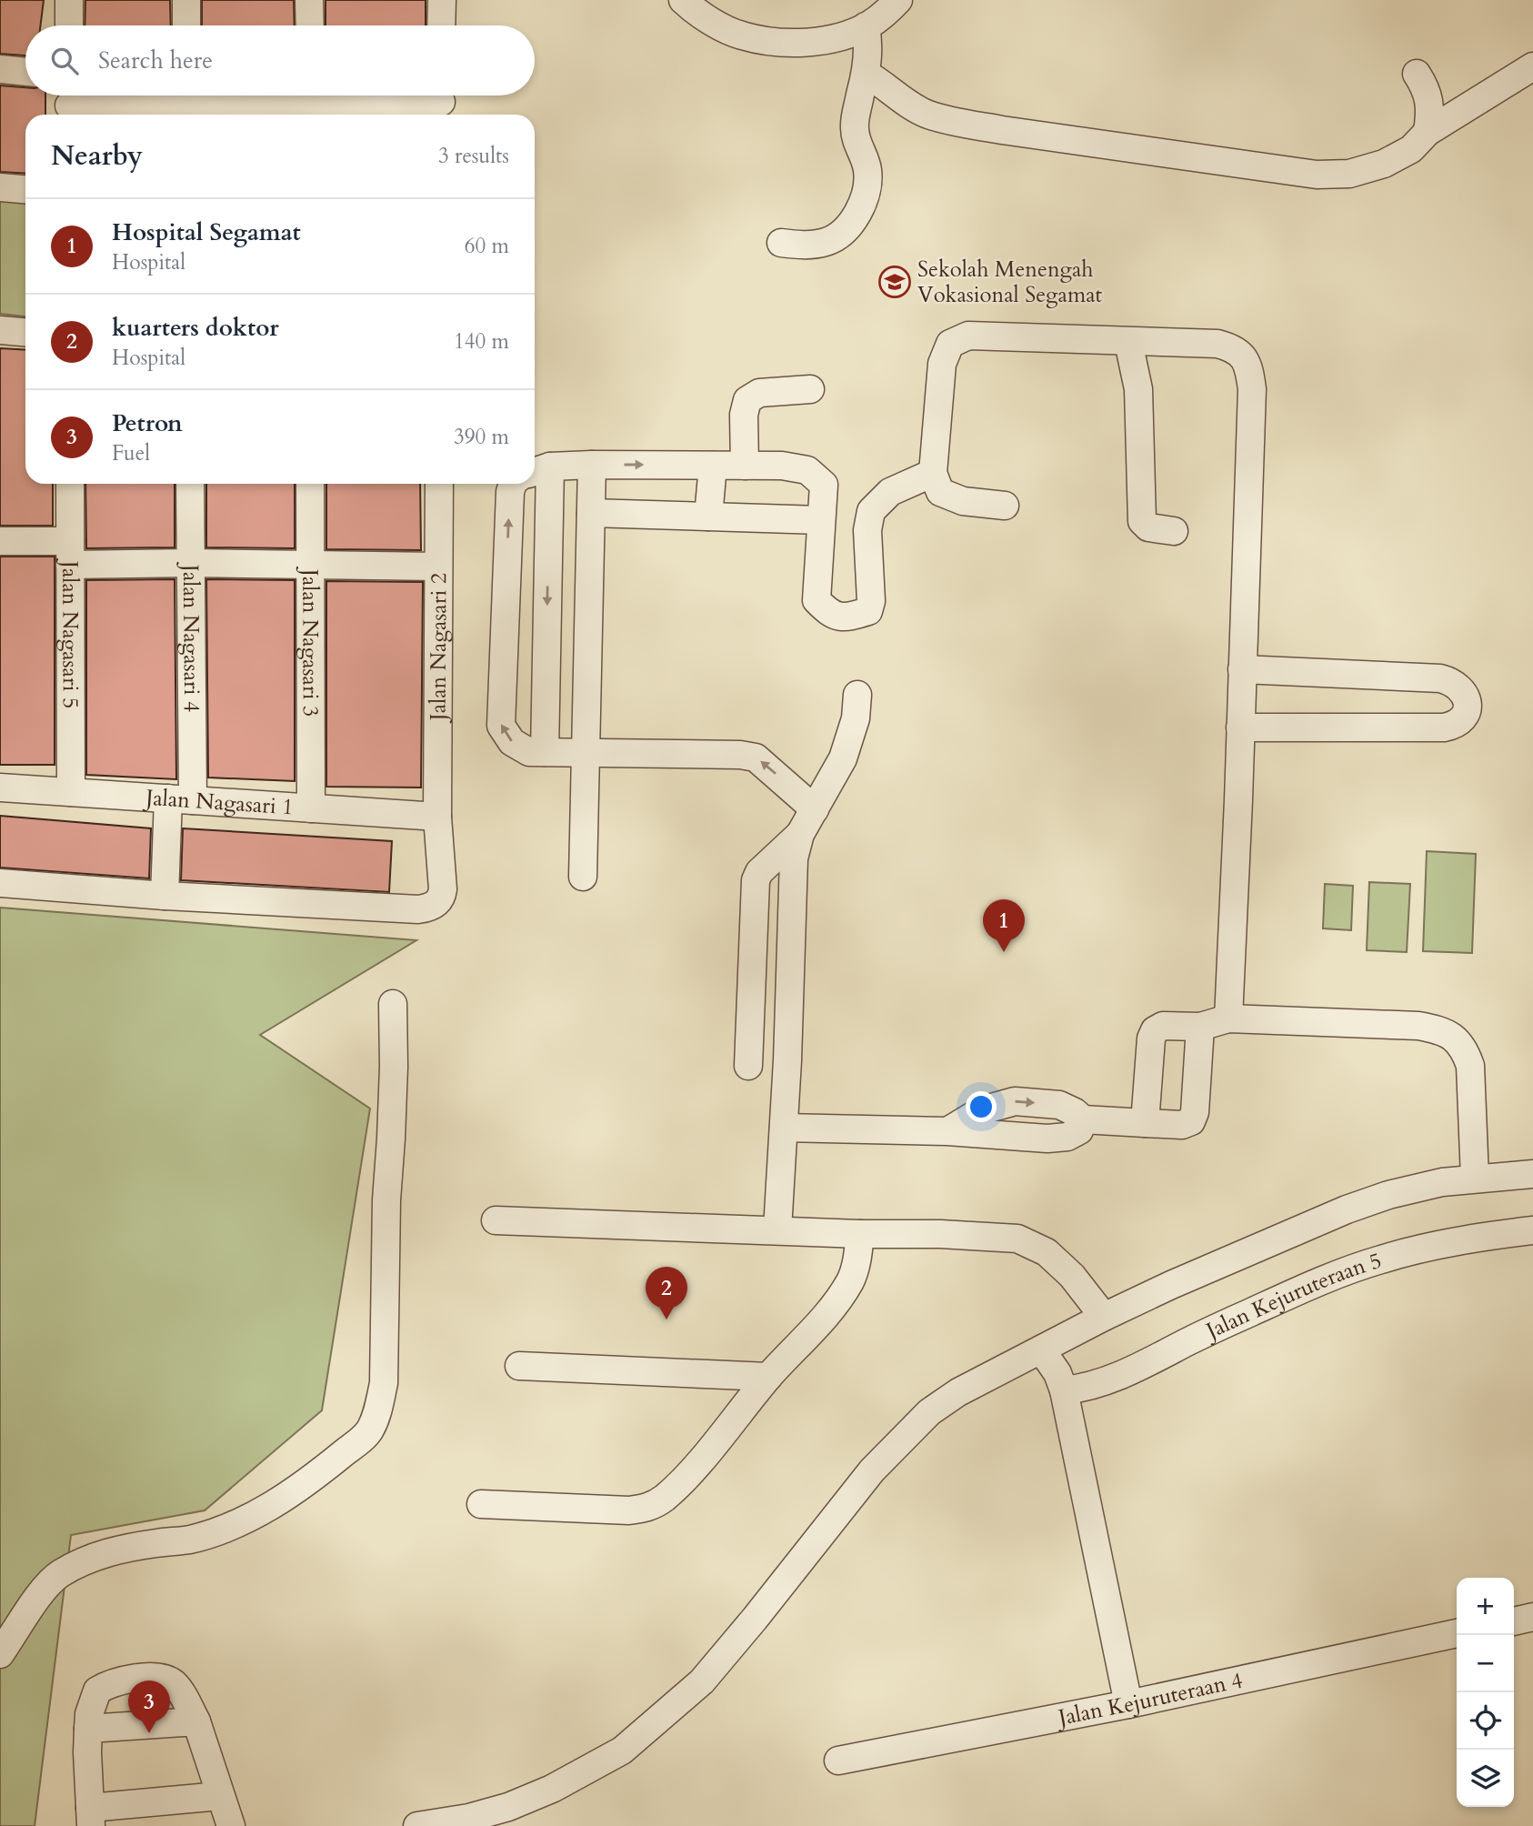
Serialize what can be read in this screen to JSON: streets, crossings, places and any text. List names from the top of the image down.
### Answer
{
  "streets": {
    "street": [
      "Jalan Nagasari 5",
      "Jalan Nagasari 4",
      "Jalan Nagasari 3",
      "Jalan Nagasari 2",
      "Jalan Nagasari 1",
      "Jalan Kejuruteraan 5",
      "Jalan Kejuruteraan 4"
    ]
  },
  "crossings": [
    ["Jalan Nagasari 5", "Jalan Nagasari 1"],
    ["Jalan Nagasari 4", "Jalan Nagasari 2"],
    ["Jalan Nagasari 4", "Jalan Nagasari 1"],
    ["Jalan Nagasari 3", "Jalan Nagasari 1"],
    ["Jalan Nagasari 2", "Jalan Nagasari 1"]
  ],
  "places": {
    "school or university": ["Sekolah Menengah Vokasional Segamat"]
  },
  "page": {
    "search": "Search here",
    "heading": ["Nearby", "3 results"],
    "list": [
      {
        "mark": "1",
        "name": "Hospital Segamat",
        "note": "Hospital",
        "value": "60 m"
      },
      {
        "mark": "2",
        "name": "kuarters doktor",
        "note": "Hospital",
        "value": "140 m"
      },
      {
        "mark": "3",
        "name": "Petron",
        "note": "Fuel",
        "value": "390 m"
      }
    ],
    "pins": ["1", "2", "3"],
    "map_buttons": ["+", "−"]
  }
}
